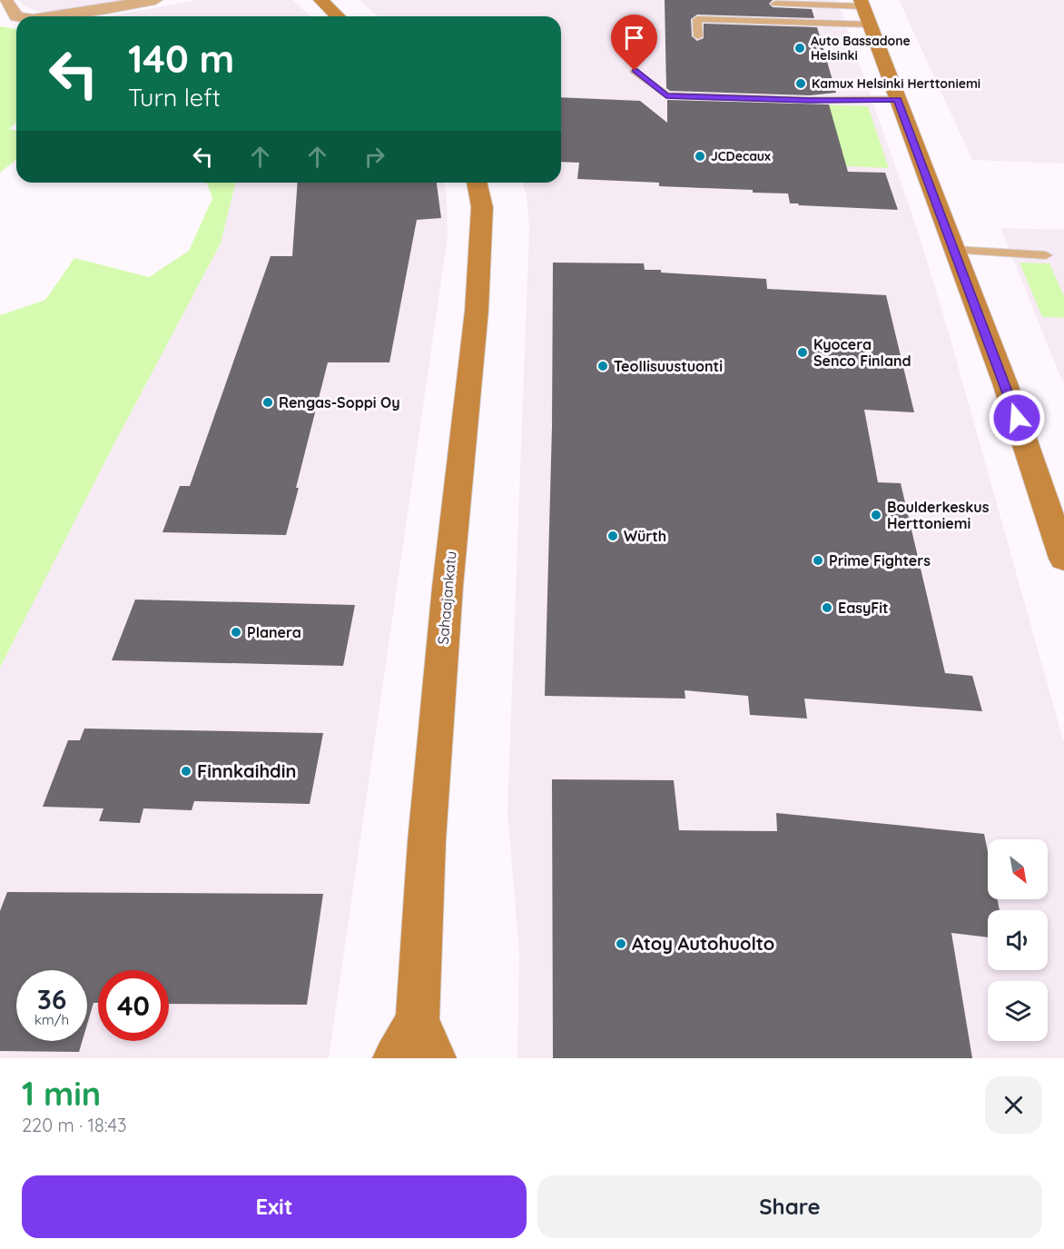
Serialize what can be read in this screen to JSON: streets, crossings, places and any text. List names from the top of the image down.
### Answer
{
  "streets": {
    "street": ["Sahaajankatu"]
  },
  "places": [
    "Auto Bassadone Helsinki",
    "Kamux Helsinki Herttoniemi",
    "JCDecaux",
    "Kyocera Senco Finland",
    "Teollisuustuonti",
    "Rengas-Soppi Oy",
    "Boulderkeskus Herttoniemi",
    "Würth",
    "Prime Fighters",
    "EasyFit",
    "Planera",
    "Finnkaihdin",
    "Atoy Autohuolto"
  ],
  "north": "bottom right",
  "page": {
    "turn": ["140 m", "Turn left"],
    "speed": "36 km/h",
    "limit": "40",
    "heading": ["1 min", "220 m · 18:43"],
    "buttons": ["Exit", "Share"]
  }
}
